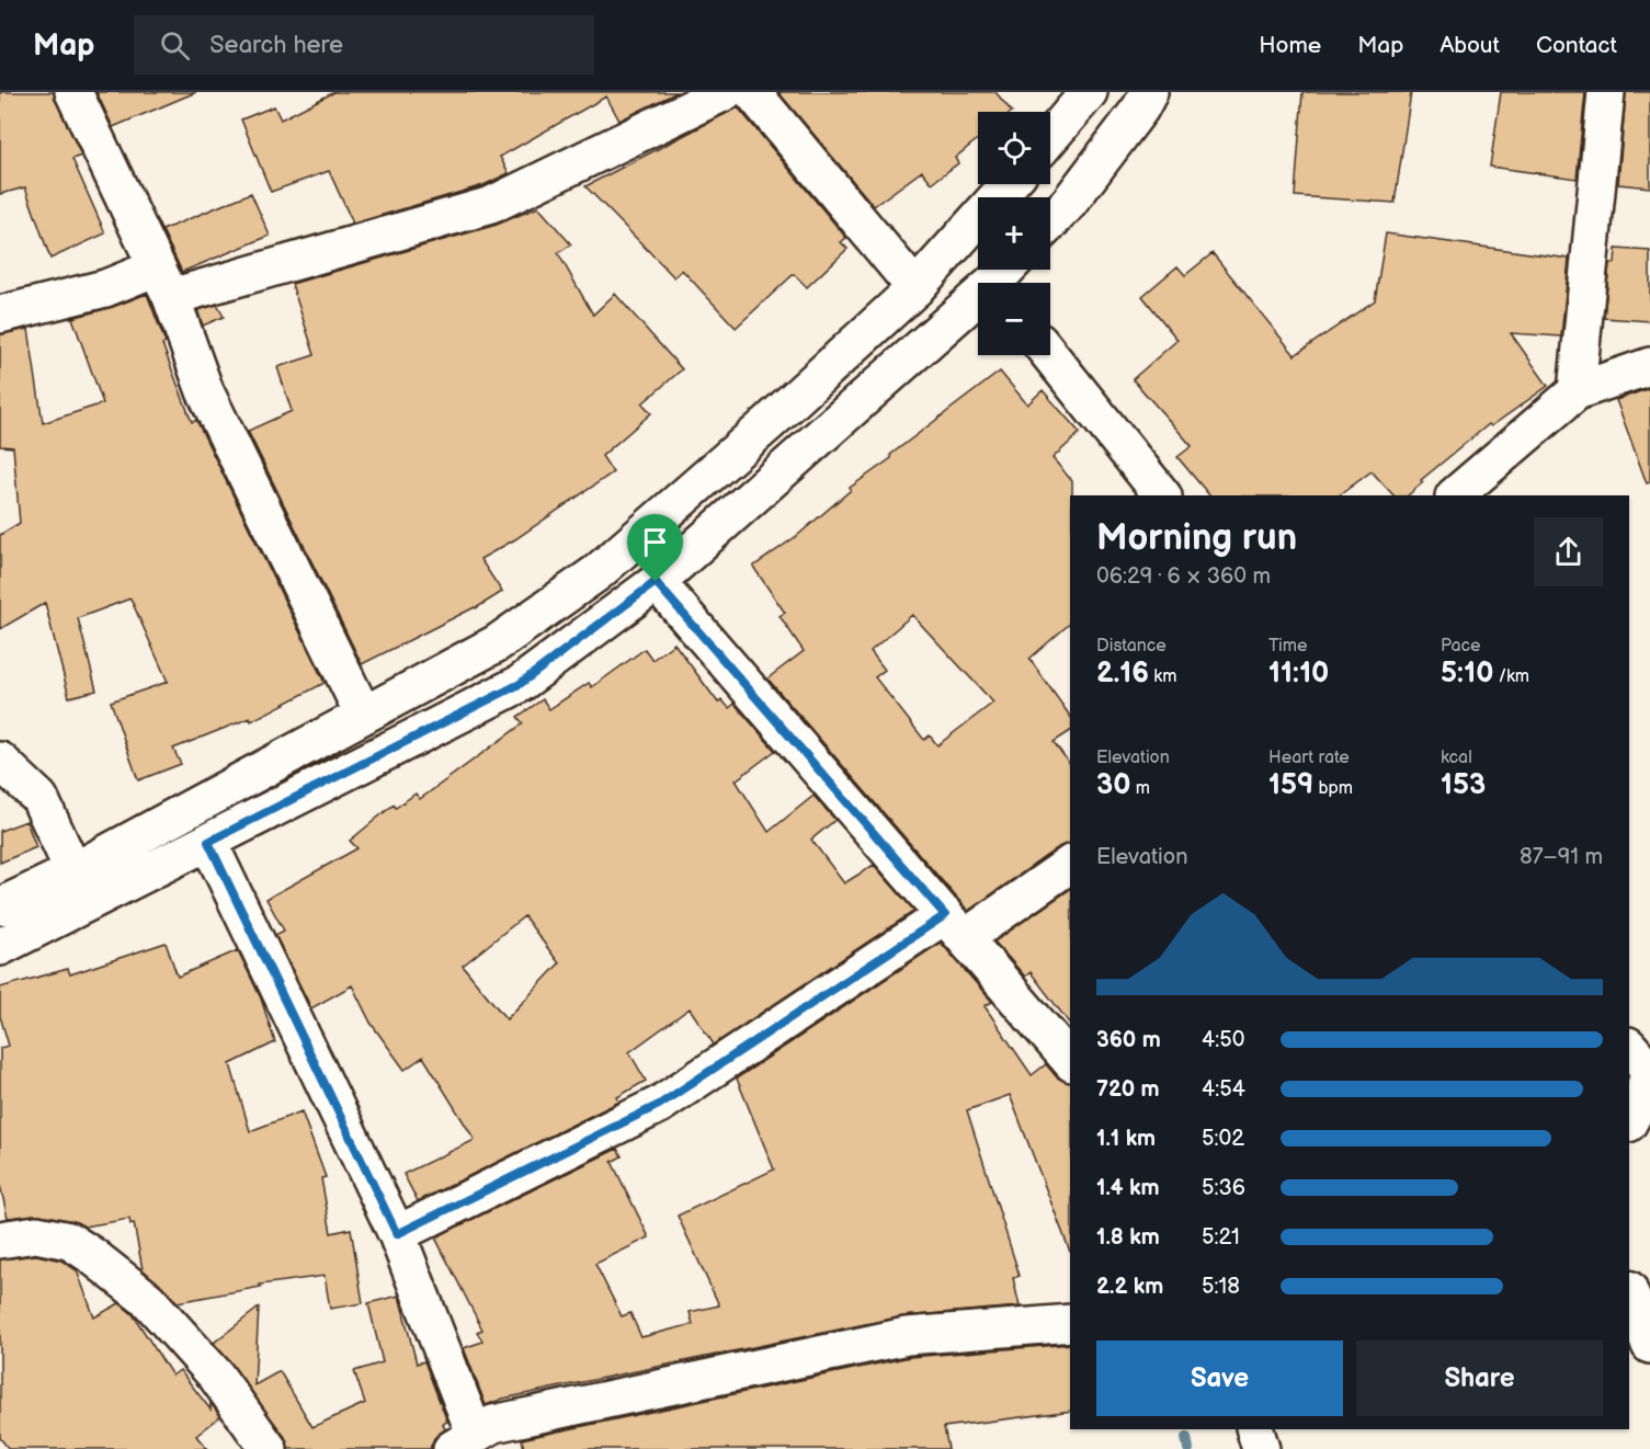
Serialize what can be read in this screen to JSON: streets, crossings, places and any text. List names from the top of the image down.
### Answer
{
  "page": {
    "header": "Map",
    "search": "Search here",
    "nav": [
      "Home",
      "Map",
      "About",
      "Contact"
    ],
    "map_buttons": ["+", "−"],
    "heading": ["Morning run", "06:29 · 6 × 360 m"],
    "stats": [
      ["Distance", "2.16 km"],
      ["Time", "11:10"],
      ["Pace", "5:10 /km"],
      ["Elevation", "30 m"],
      ["Heart rate", "159 bpm"],
      ["kcal", "153"]
    ],
    "chart": ["Elevation", "87–91 m"],
    "list": [
      {
        "name": "360 m",
        "note": "4:50"
      },
      {
        "name": "720 m",
        "note": "4:54"
      },
      {
        "name": "1.1 km",
        "note": "5:02"
      },
      {
        "name": "1.4 km",
        "note": "5:36"
      },
      {
        "name": "1.8 km",
        "note": "5:21"
      },
      {
        "name": "2.2 km",
        "note": "5:18"
      }
    ],
    "buttons": ["Save", "Share"]
  }
}
